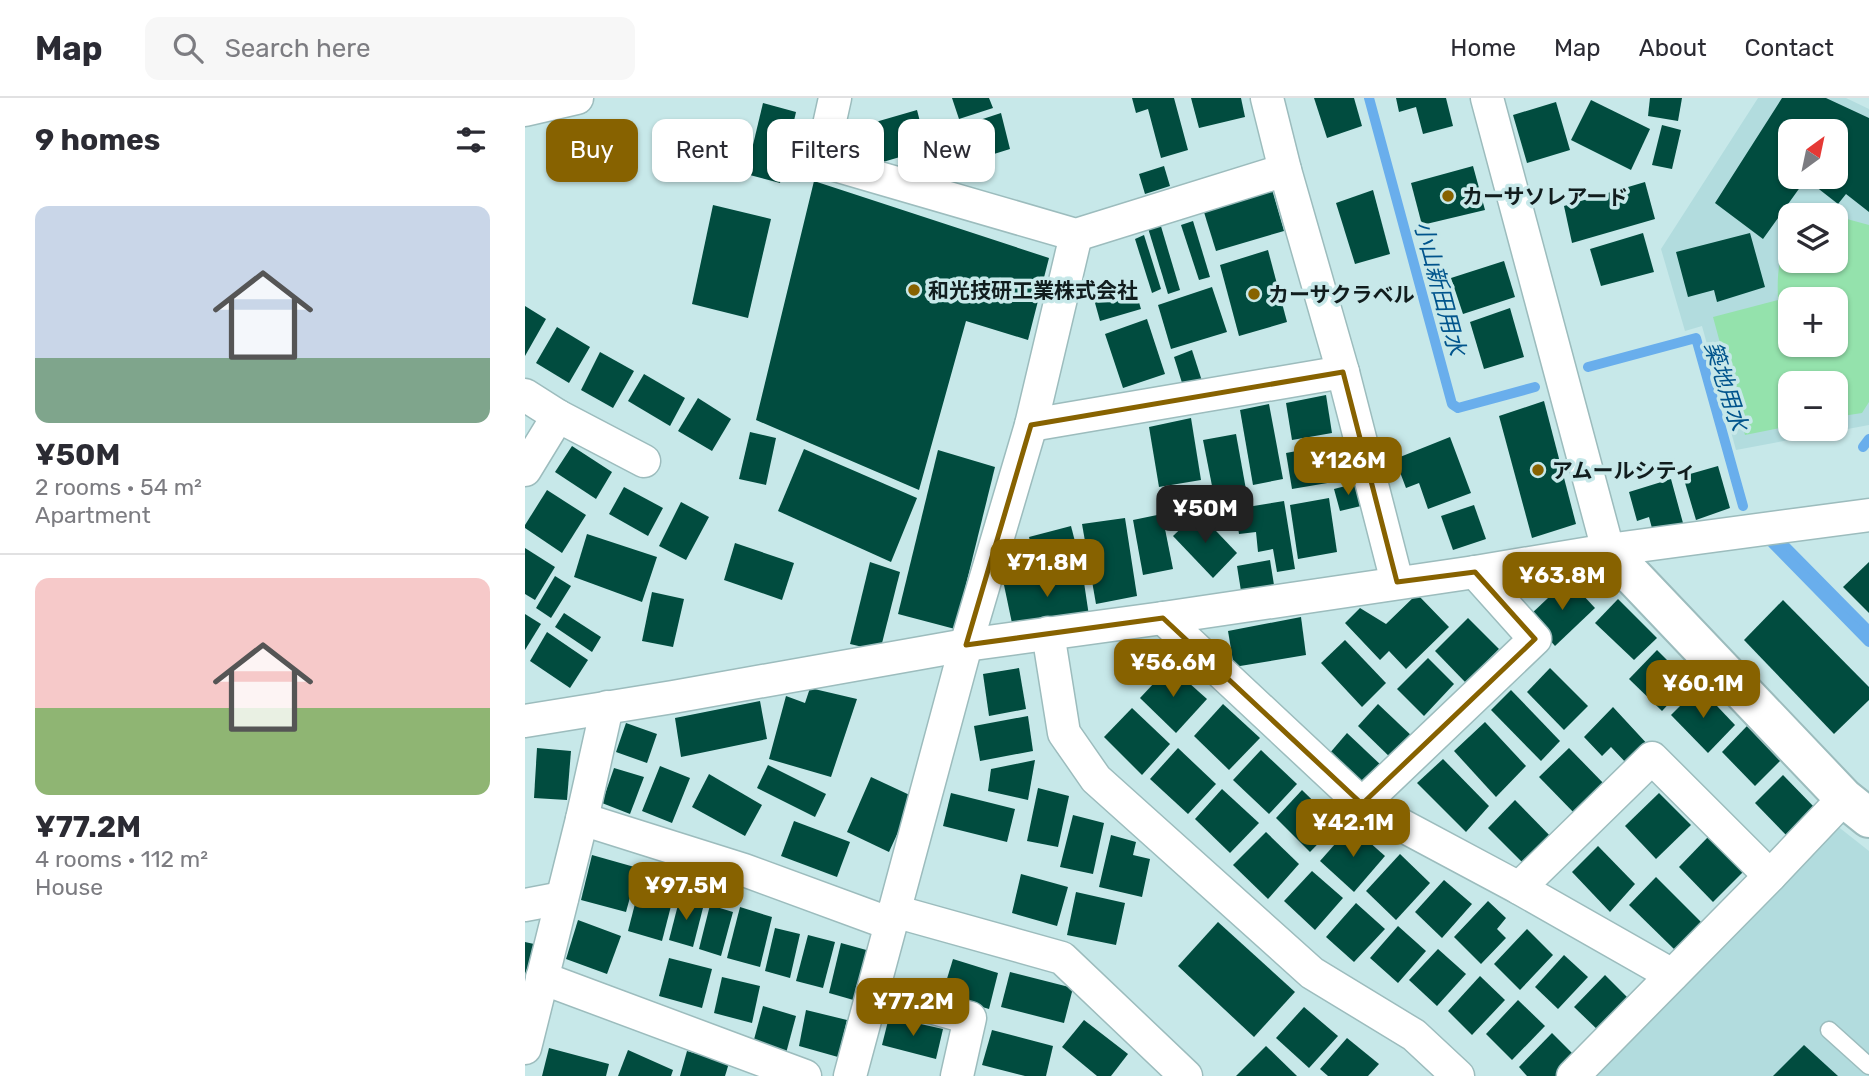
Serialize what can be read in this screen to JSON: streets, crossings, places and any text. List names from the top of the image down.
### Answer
{
  "water": ["小山新田用水", "築地用水"],
  "places": [
    "カーサソレアード",
    "和光技研工業株式会社",
    "カーサクラベル",
    "アムールシティ"
  ],
  "north": "top right",
  "page": {
    "header": "Map",
    "search": "Search here",
    "nav": [
      "Home",
      "Map",
      "About",
      "Contact"
    ],
    "heading": "9 homes",
    "map_buttons": ["+", "−"],
    "chip": [
      "Buy",
      "Rent",
      "Filters",
      "New"
    ],
    "list": [
      {
        "name": "¥50M",
        "note": "2 rooms · 54 m² · Apartment"
      },
      {
        "name": "¥77.2M",
        "note": "4 rooms · 112 m² · House"
      }
    ],
    "price": [
      "¥126M",
      "¥50M",
      "¥71.8M",
      "¥63.8M",
      "¥56.6M",
      "¥60.1M",
      "¥42.1M",
      "¥97.5M",
      "¥77.2M"
    ]
  }
}
